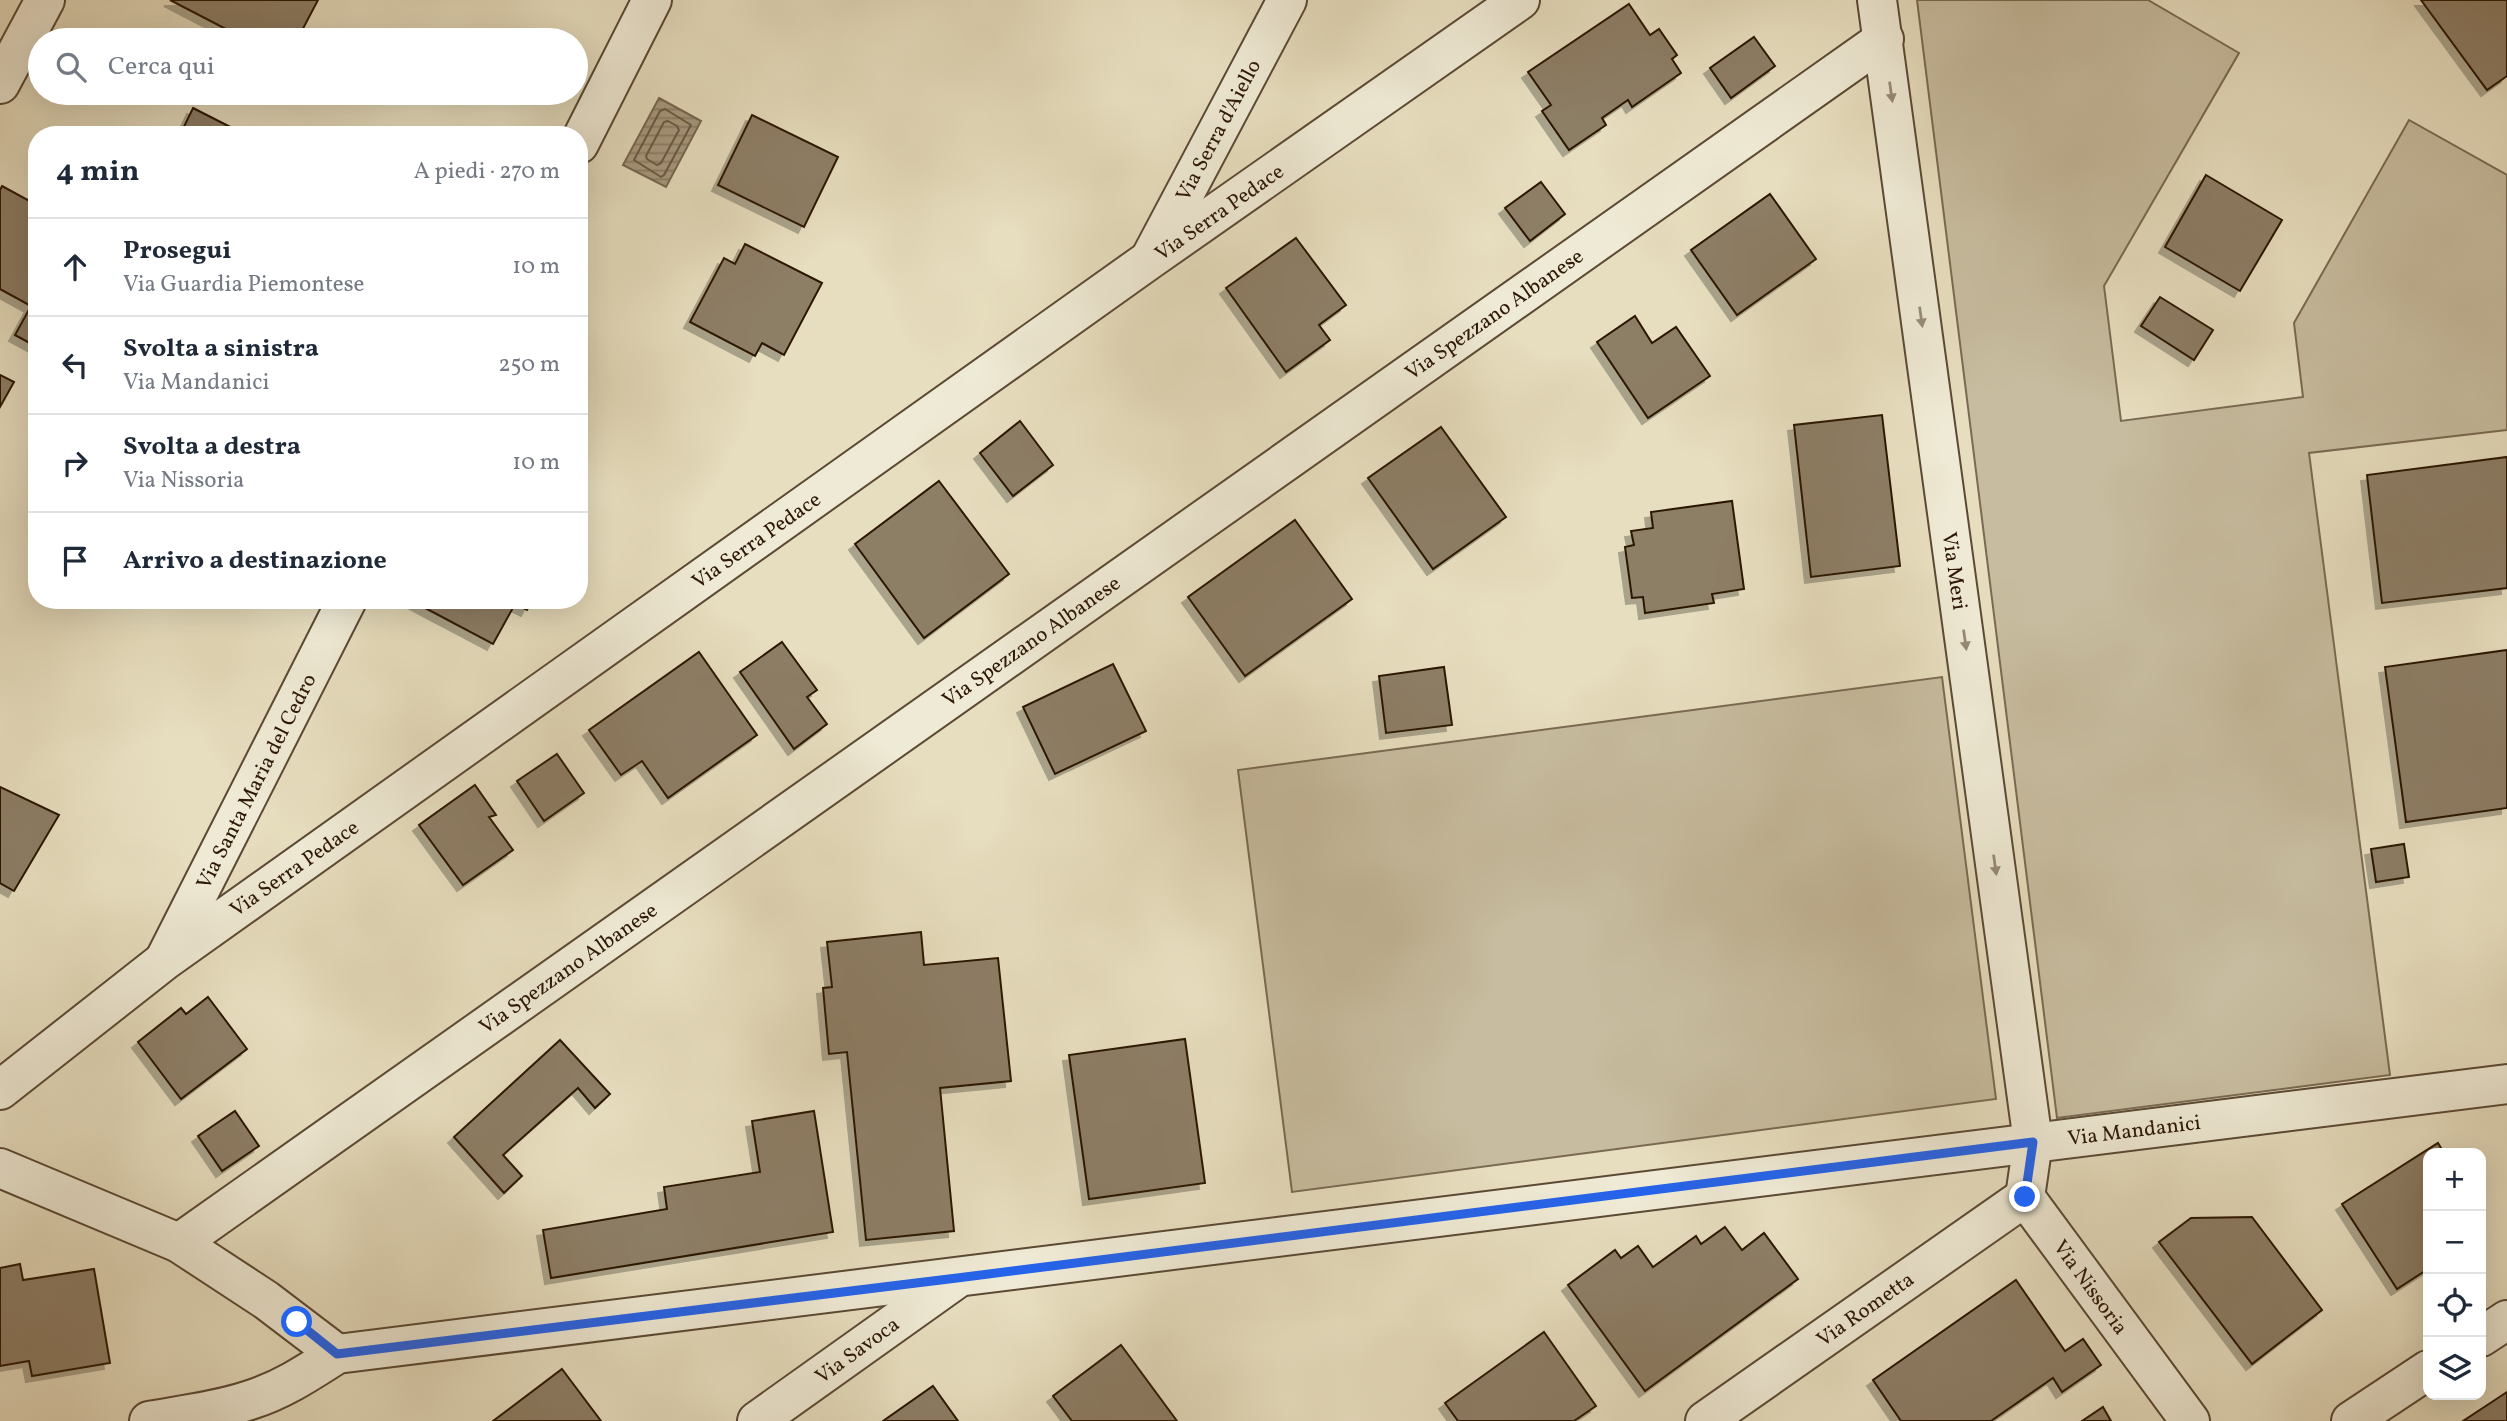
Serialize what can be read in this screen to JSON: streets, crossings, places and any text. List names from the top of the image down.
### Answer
{
  "streets": {
    "street": [
      "Via Serra d'Aiello",
      "Via Serra Pedace",
      "Via Spezzano Albanese",
      "Via Meri",
      "Via Santa Maria del Cedro",
      "Via Mandanici",
      "Via Nissoria",
      "Via Rometta",
      "Via Savoca"
    ]
  },
  "crossings": [
    ["Via Serra d'Aiello", "Via Serra Pedace"],
    ["Via Serra Pedace", "Via Santa Maria del Cedro"],
    ["Via Spezzano Albanese", "Via Meri"],
    ["Via Meri", "Via Mandanici"],
    ["Via Mandanici", "Via Savoca"],
    ["Via Nissoria", "Via Rometta"]
  ],
  "one_way": ["Via Meri"],
  "page": {
    "search": "Cerca qui",
    "heading": ["4 min", "A piedi · 270 m"],
    "list": [
      ["Prosegui", "Via Guardia Piemontese", "10 m"],
      ["Svolta a sinistra", "Via Mandanici", "250 m"],
      ["Svolta a destra", "Via Nissoria", "10 m"],
      "Arrivo a destinazione"
    ],
    "map_buttons": ["+", "−"]
  }
}
